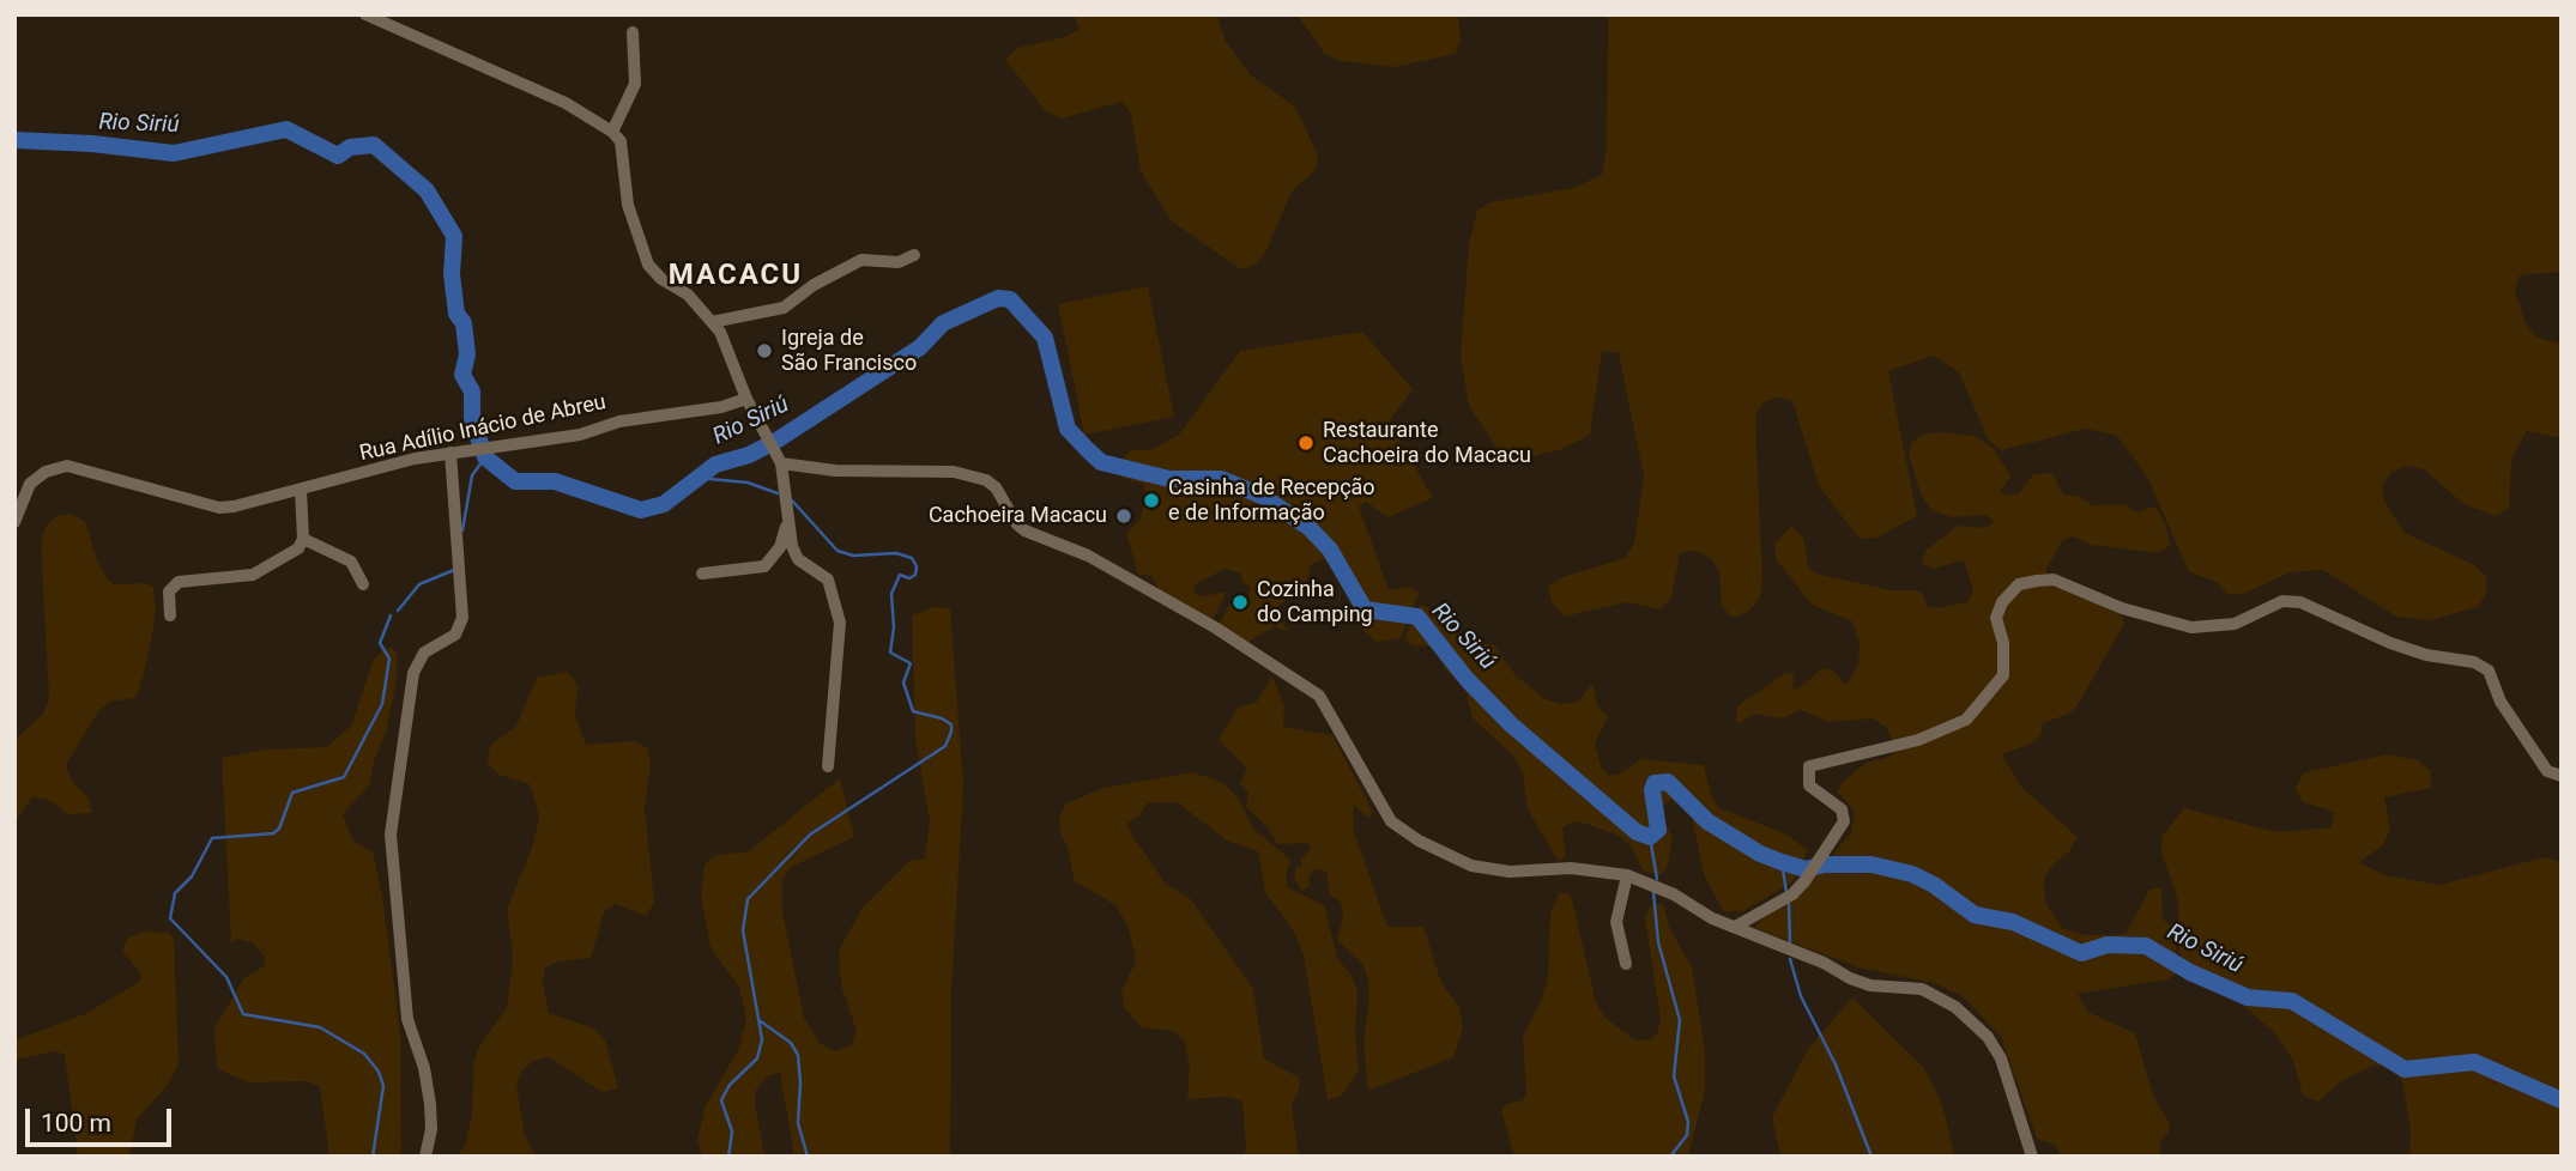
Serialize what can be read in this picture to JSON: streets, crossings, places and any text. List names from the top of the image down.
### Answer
{
  "streets": {
    "street": ["Rua Adílio Inácio de Abreu"]
  },
  "districts": ["MACACU"],
  "water": ["Rio Siriú"],
  "places": [
    "Igreja de São Francisco",
    "Restaurante Cachoeira do Macacu",
    "Casinha de Recepção e de Informação",
    "Cachoeira Macacu",
    "Cozinha do Camping"
  ],
  "scale_bar": "100 m"
}
